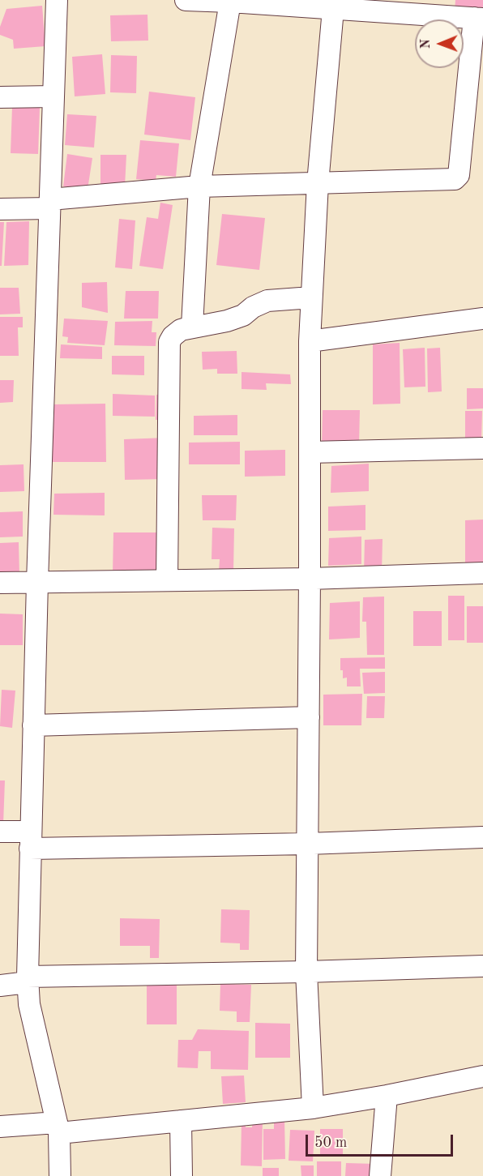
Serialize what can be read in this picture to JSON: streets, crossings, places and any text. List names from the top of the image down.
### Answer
{
  "scale_bar": "50 m",
  "north": "left"
}
